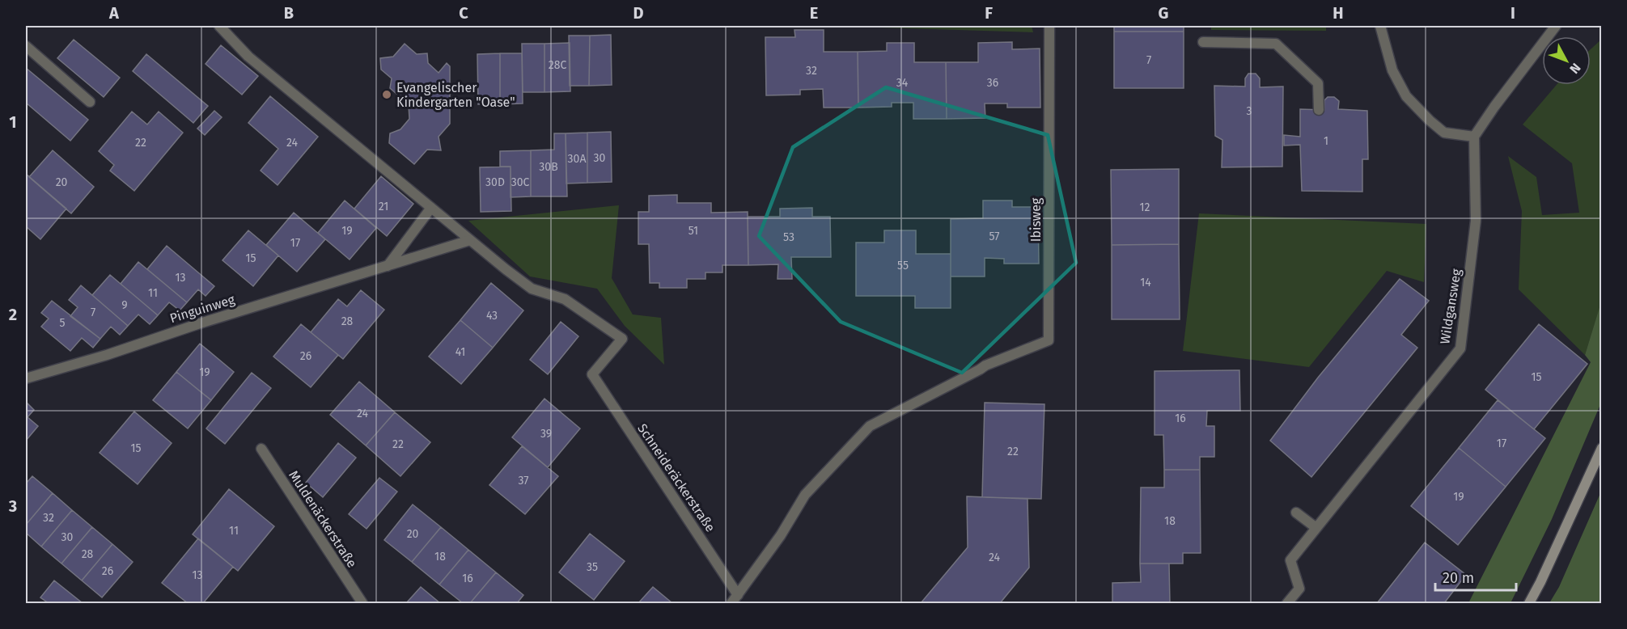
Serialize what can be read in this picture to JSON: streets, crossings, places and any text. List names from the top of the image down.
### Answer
{
  "streets": {
    "street": [
      "Ibisweg",
      "Wildgansweg",
      "Pinguinweg",
      "Schneideräckerstraße",
      "Muldenäckerstraße"
    ]
  },
  "crossings": [
    ["Ibisweg", "Schneideräckerstraße"],
    ["Pinguinweg", "Schneideräckerstraße"]
  ],
  "places": ["Evangelischer Kindergarten \"Oase\""],
  "house_numbers": [
    "7",
    "28C",
    "32",
    "34",
    "36",
    "3",
    "1",
    "22",
    "24",
    "30",
    "30A",
    "30B",
    "20",
    "30D",
    "30C",
    "21",
    "12",
    "19",
    "51",
    "57",
    "53",
    "17",
    "15",
    "55",
    "13",
    "14",
    "11",
    "9",
    "7",
    "43",
    "28",
    "5",
    "41",
    "26",
    "19",
    "15",
    "24",
    "16",
    "39",
    "17",
    "22",
    "15",
    "22",
    "37",
    "19",
    "32",
    "18",
    "11",
    "20",
    "30",
    "28",
    "18",
    "24",
    "35",
    "26",
    "13",
    "16"
  ],
  "scale_bar": "20 m",
  "north": "bottom right",
  "grid": {
    "columns": [
      "A",
      "B",
      "C",
      "D",
      "E",
      "F",
      "G",
      "H",
      "I"
    ],
    "rows": ["1", "2", "3"]
  }
}
